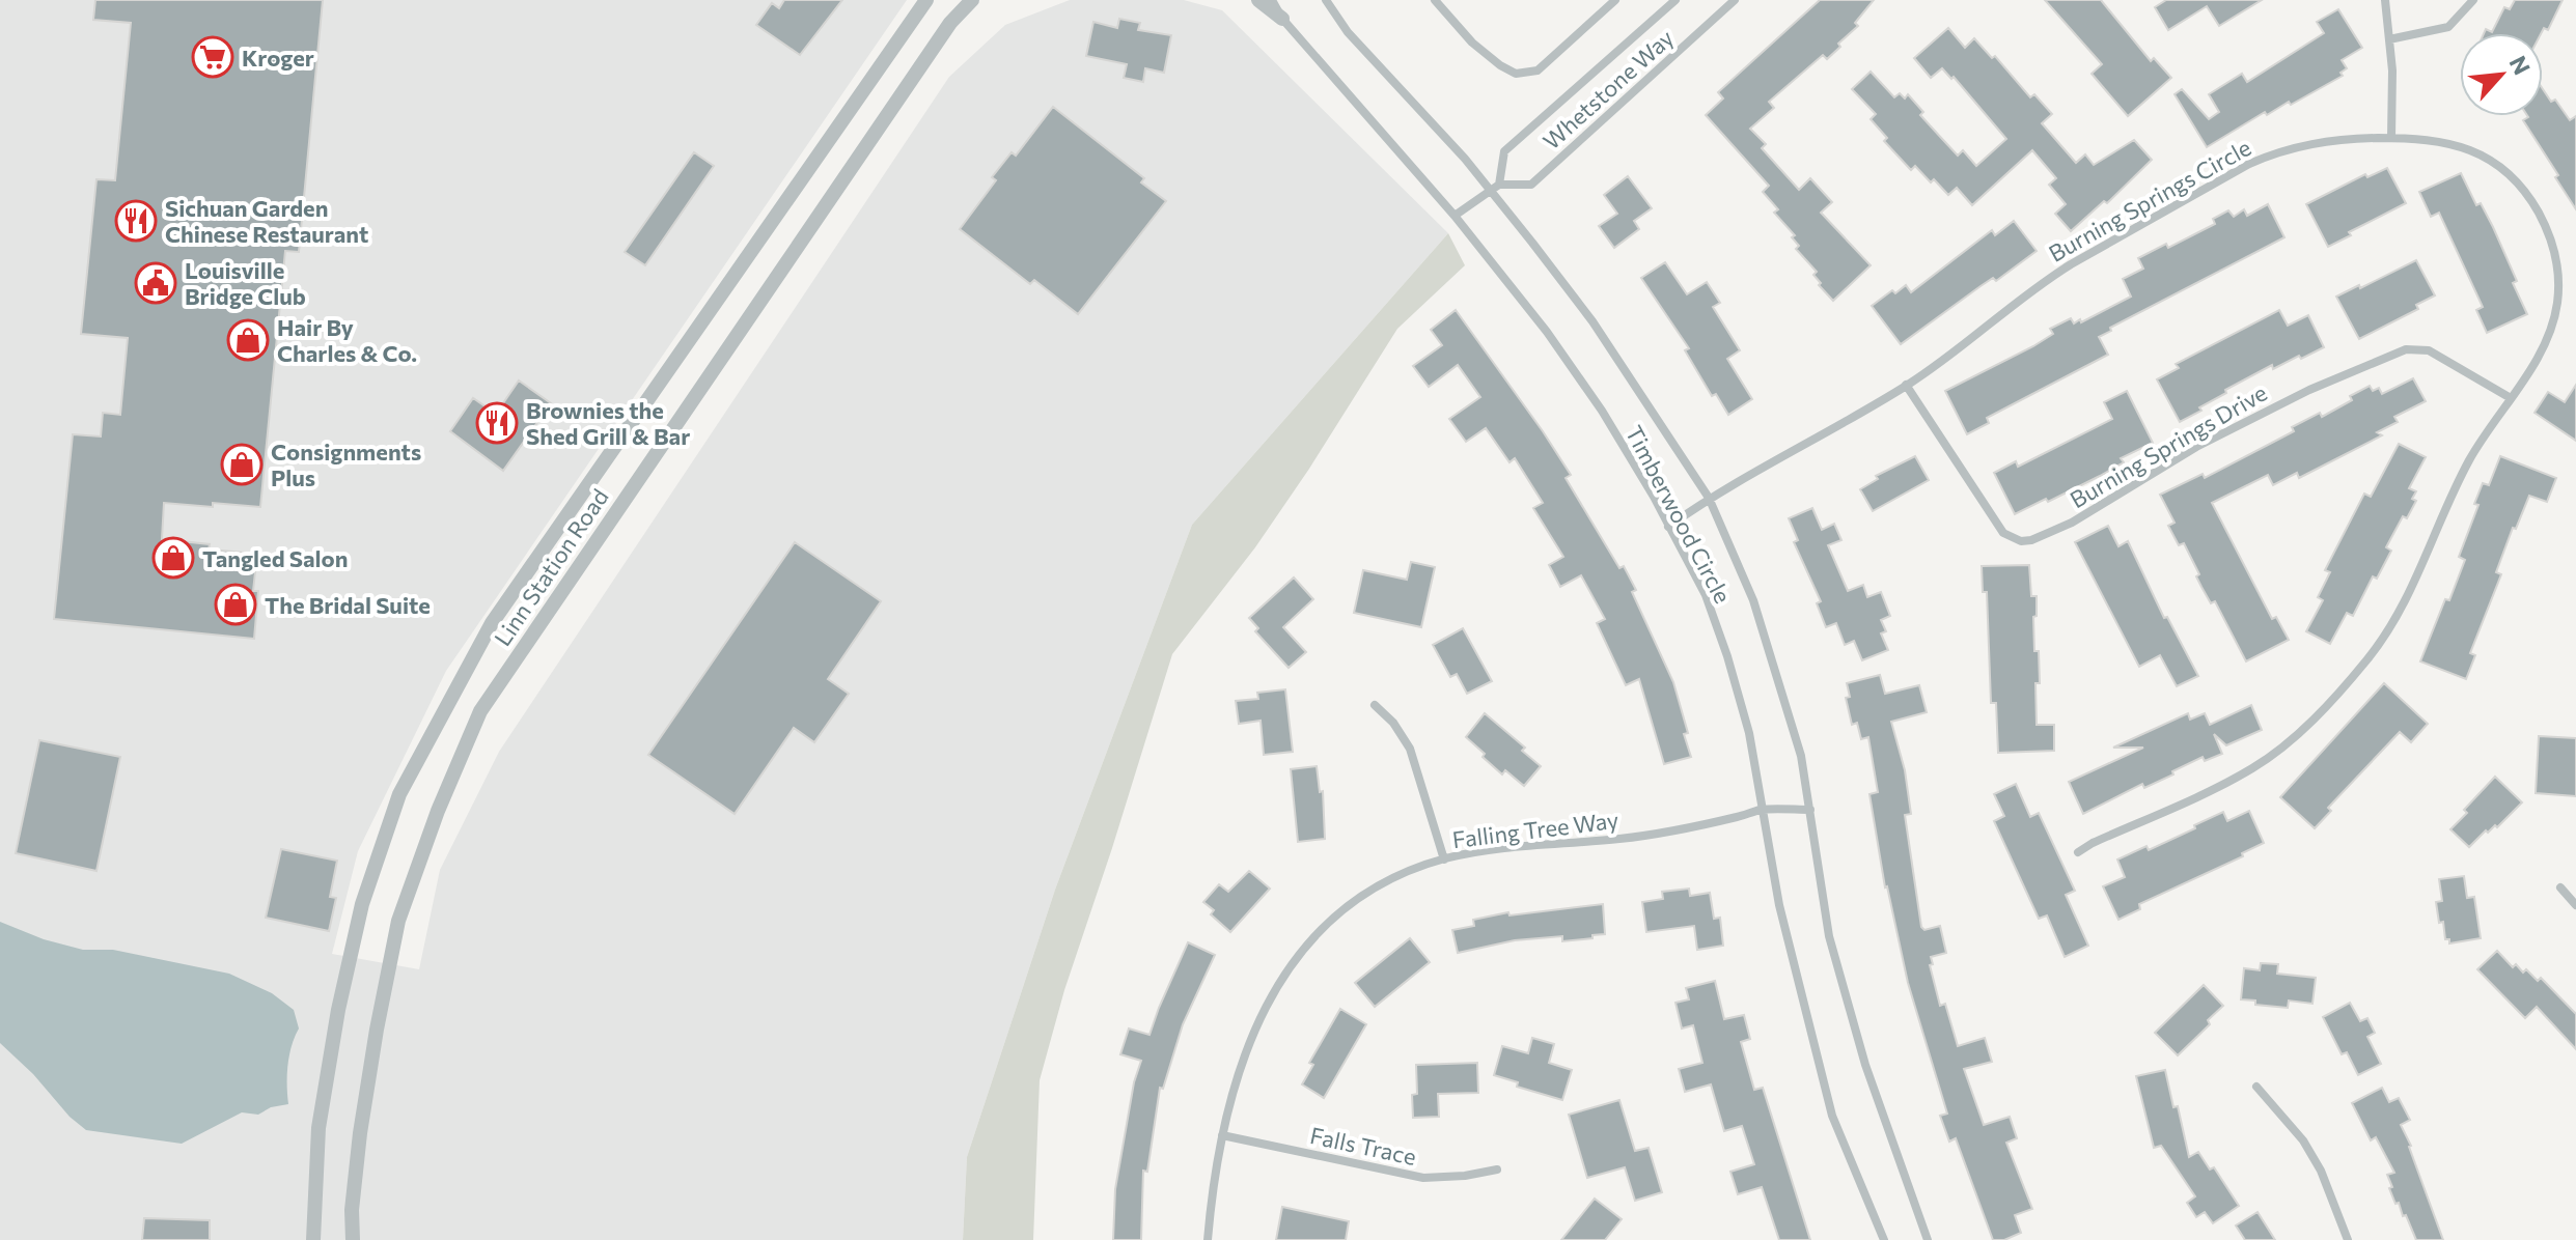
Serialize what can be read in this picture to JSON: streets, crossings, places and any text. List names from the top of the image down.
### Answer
{
  "streets": {
    "street": [
      "Whetstone Way",
      "Burning Springs Circle",
      "Burning Springs Drive",
      "Timberwood Circle",
      "Linn Station Road",
      "Falling Tree Way",
      "Falls Trace"
    ]
  },
  "crossings": [
    ["Whetstone Way", "Timberwood Circle"],
    ["Burning Springs Circle", "Burning Springs Drive"],
    ["Burning Springs Circle", "Timberwood Circle"],
    ["Timberwood Circle", "Falling Tree Way"],
    ["Falling Tree Way", "Falls Trace"]
  ],
  "places": {
    "supermarket": ["Kroger"],
    "restaurant": ["Sichuan Garden Chinese Restaurant", "Brownies the Shed Grill & Bar"],
    "public building": ["Louisville Bridge Club"],
    "shop": [
      "Hair By Charles & Co.",
      "Consignments Plus",
      "Tangled Salon",
      "The Bridal Suite"
    ]
  },
  "north": "top right"
}
